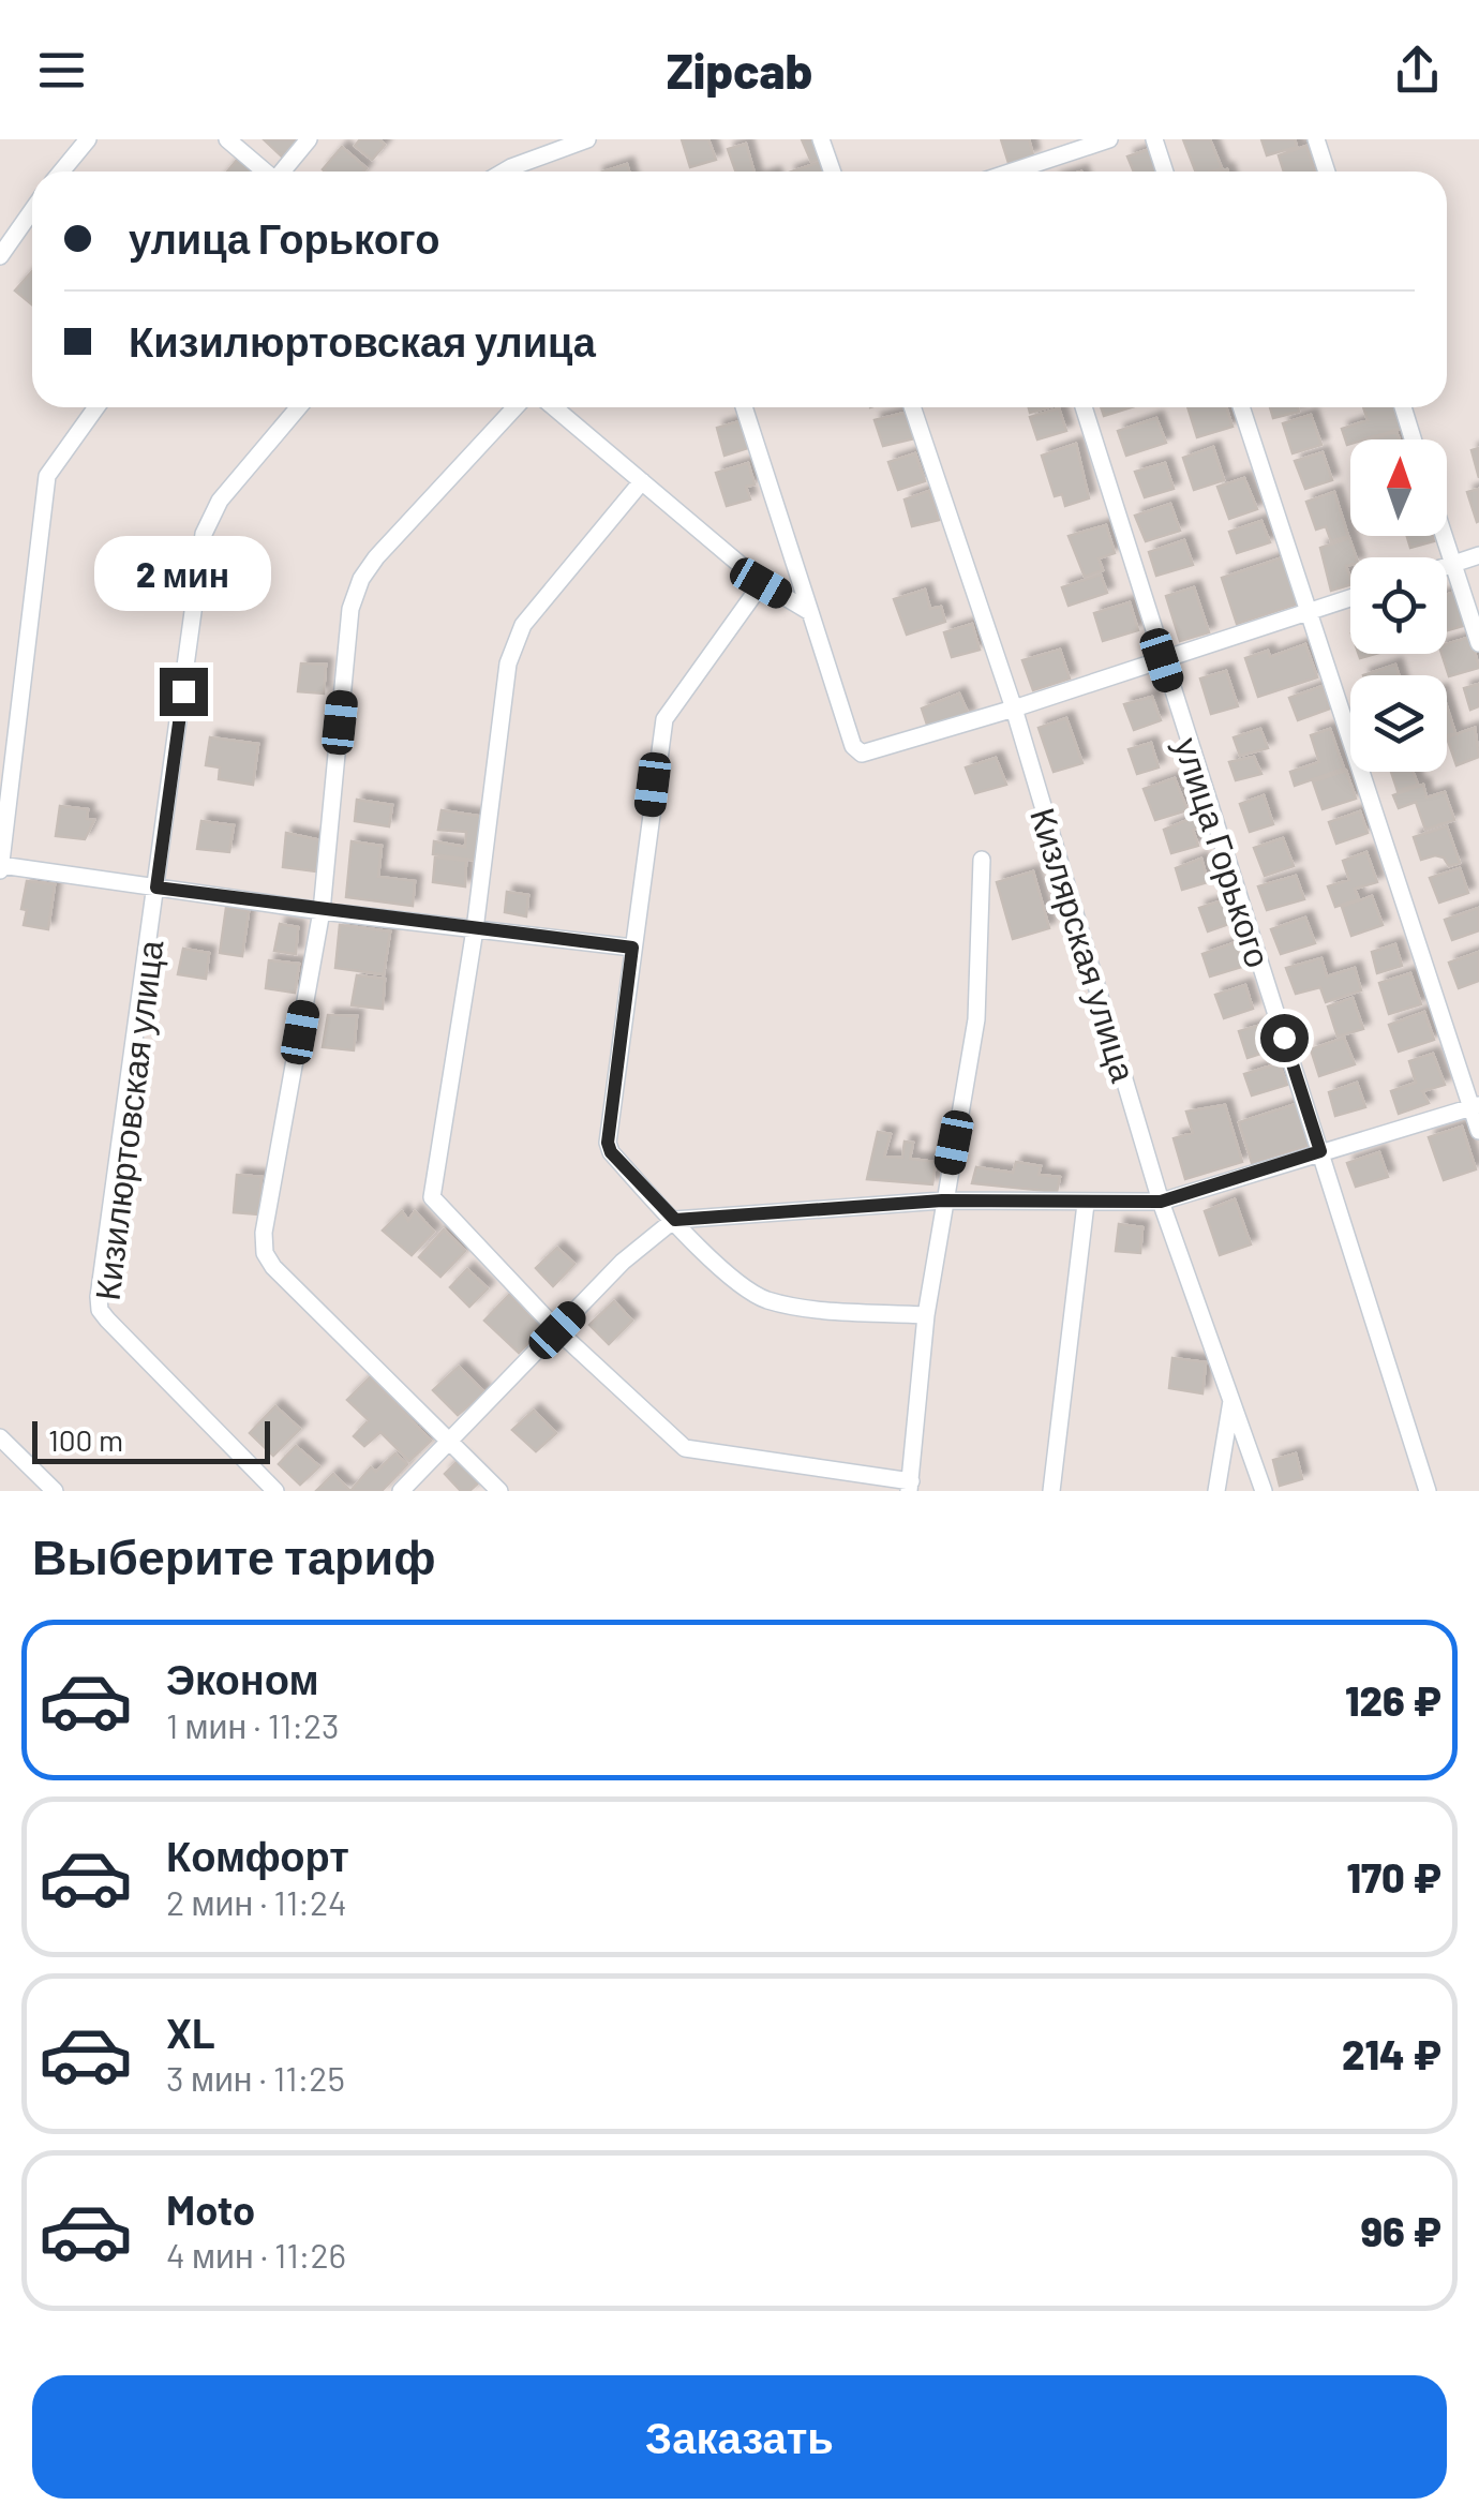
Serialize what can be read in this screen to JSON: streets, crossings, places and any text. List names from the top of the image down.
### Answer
{
  "streets": {
    "street": ["улица Горького", "Кизлярская улица", "Кизилюртовская улица"]
  },
  "scale_bar": "100 m",
  "north": "top",
  "page": {
    "header": "Zipcab",
    "banner": ["улица Горького", "Кизилюртовская улица"],
    "bubble": "2 мин",
    "scale": "100 m",
    "heading": "Выберите тариф",
    "list": [
      {
        "name": "Эконом",
        "note": "1 мин · 11:23",
        "value": "126 ₽"
      },
      {
        "name": "Комфорт",
        "note": "2 мин · 11:24",
        "value": "170 ₽"
      },
      {
        "name": "XL",
        "note": "3 мин · 11:25",
        "value": "214 ₽"
      },
      {
        "name": "Moto",
        "note": "4 мин · 11:26",
        "value": "96 ₽"
      }
    ],
    "buttons": "Заказать"
  }
}
